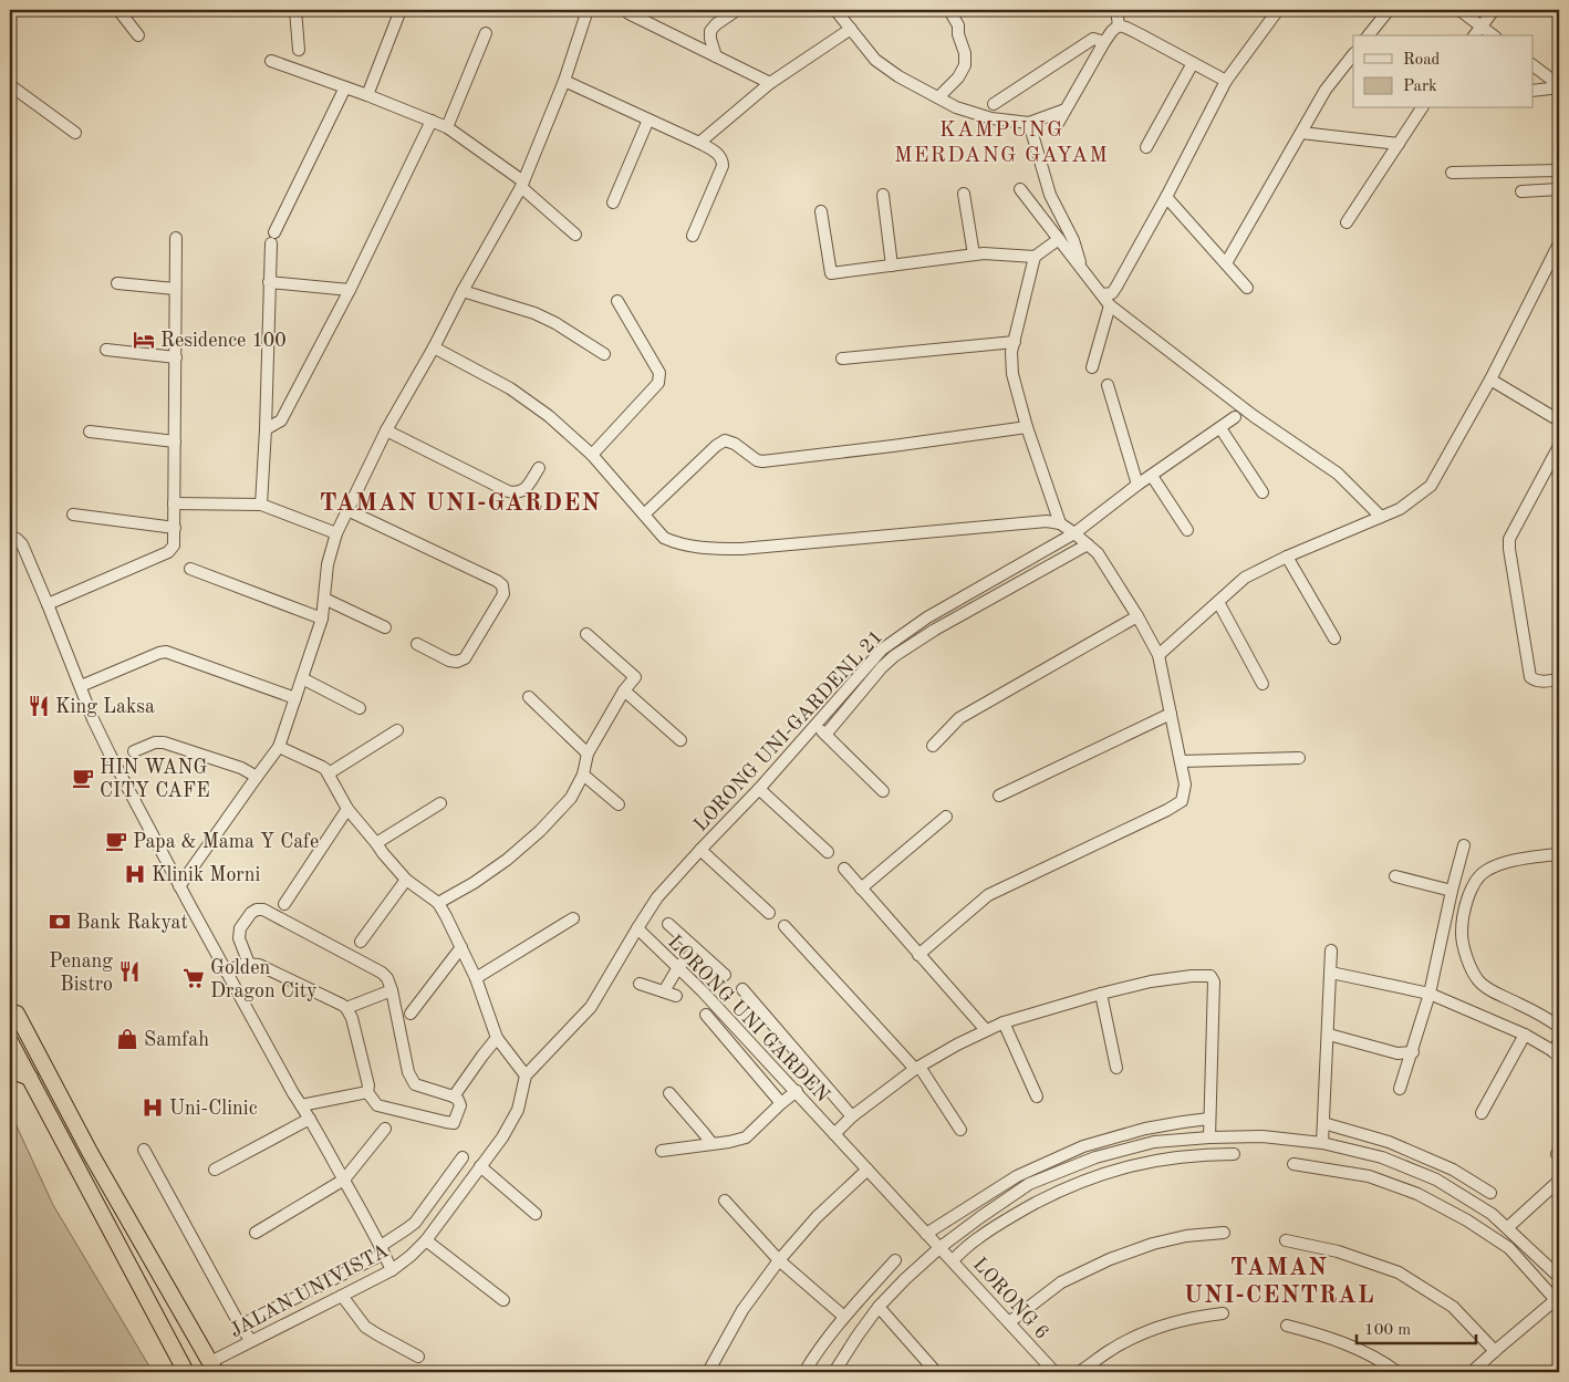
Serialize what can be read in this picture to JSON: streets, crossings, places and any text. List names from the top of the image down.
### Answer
{
  "streets": {
    "street": [
      "LORONG UNI-GARDENL 21",
      "LORONG UNI GARDEN",
      "JALAN UNIVISTA",
      "LORONG 6"
    ]
  },
  "crossings": [
    ["LORONG UNI-GARDENL 21", "LORONG UNI GARDEN"],
    ["LORONG UNI-GARDENL 21", "JALAN UNIVISTA"],
    ["LORONG UNI GARDEN", "LORONG 6"]
  ],
  "districts": ["KAMPUNG MERDANG GAYAM", "TAMAN UNI-GARDEN", "TAMAN UNI-CENTRAL"],
  "places": {
    "hotel": ["Residence 100"],
    "restaurant": ["King Laksa", "Penang Bistro"],
    "cafe": ["HIN WANG CITY CAFE", "Papa & Mama Y Cafe"],
    "hospital": ["Klinik Morni", "Uni-Clinic"],
    "bank": ["Bank Rakyat"],
    "supermarket": ["Golden Dragon City"],
    "shop": ["Samfah"]
  },
  "legend": ["Road", "Park"],
  "scale_bar": "100 m"
}
